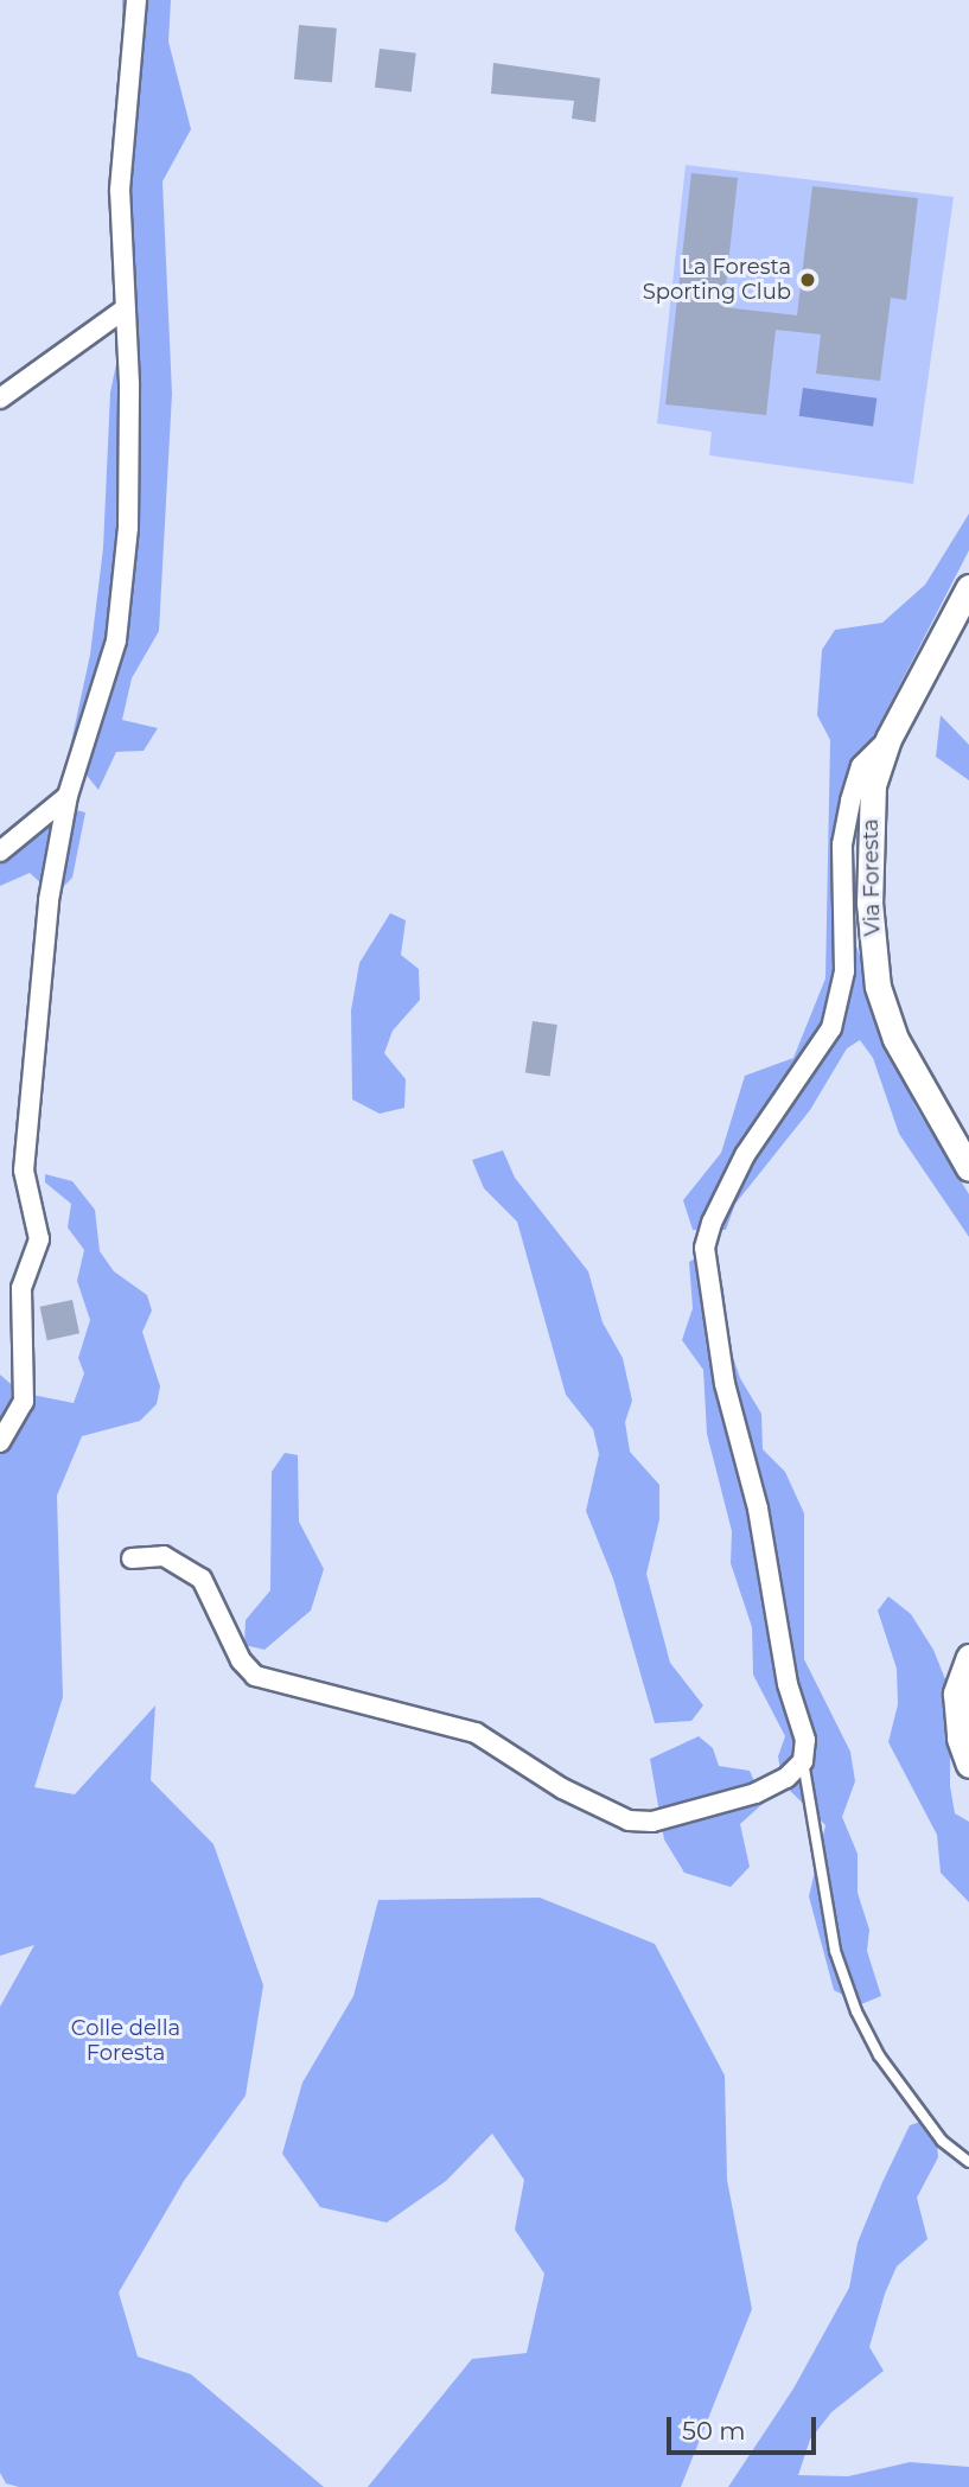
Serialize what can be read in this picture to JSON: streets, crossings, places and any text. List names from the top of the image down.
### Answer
{
  "streets": {
    "main road": ["Via Foresta"]
  },
  "parks": ["Colle della Foresta"],
  "places": ["La Foresta Sporting Club"],
  "scale_bar": "50 m"
}
